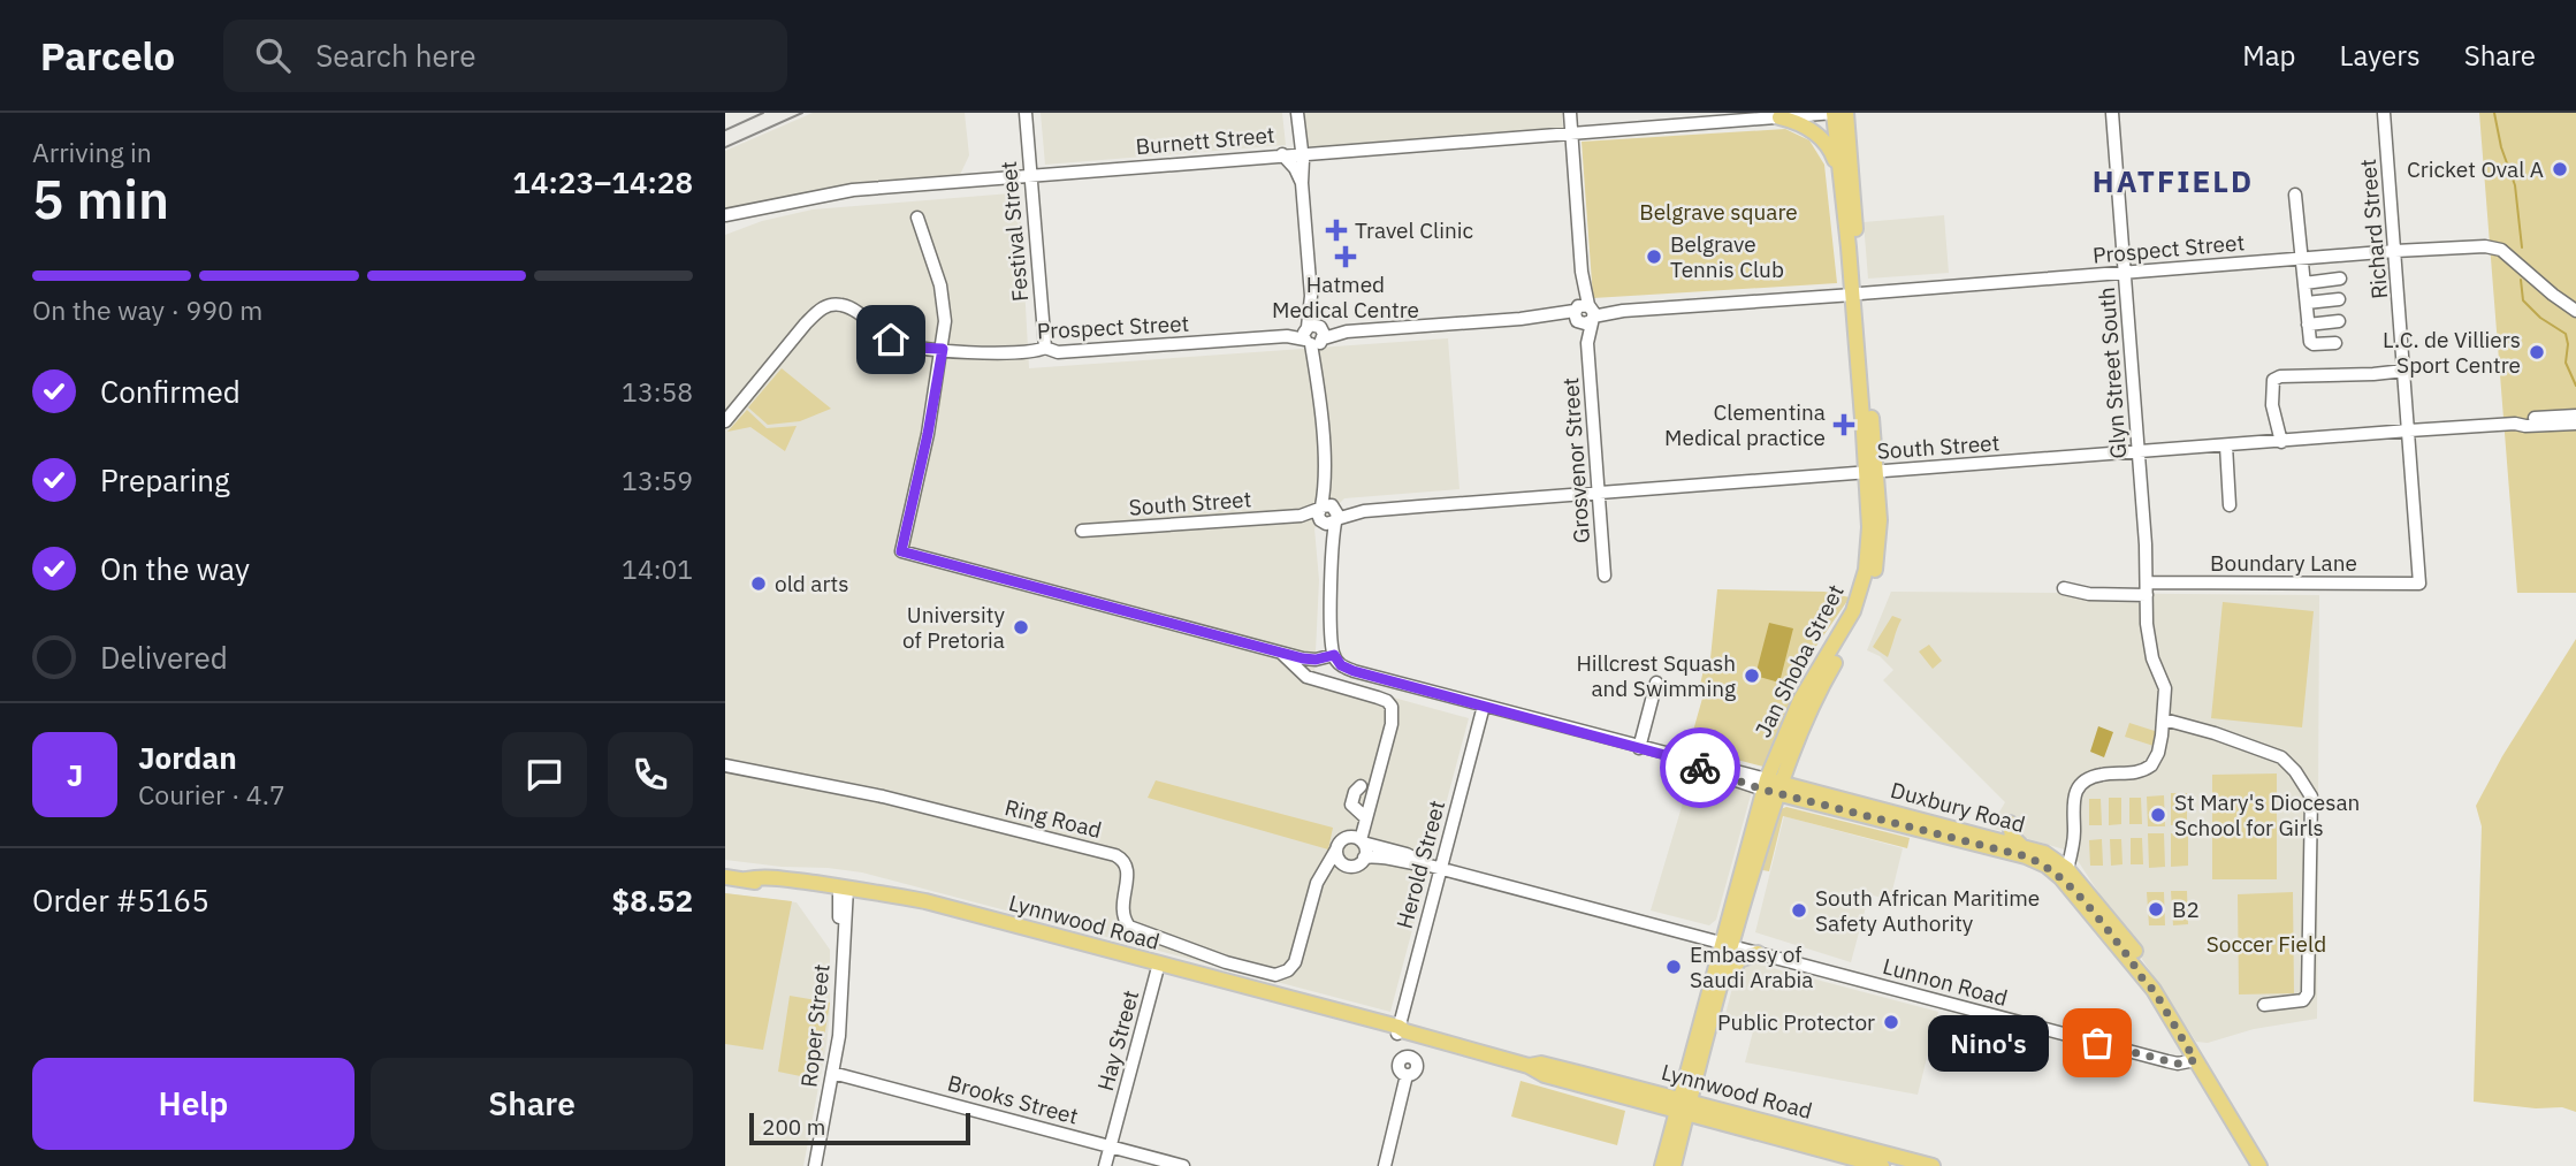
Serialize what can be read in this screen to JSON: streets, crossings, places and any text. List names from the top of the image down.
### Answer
{
  "streets": {
    "main road": ["Jan Shoba Street", "Duxbury Road", "Lynnwood Road"],
    "street": [
      "Burnett Street",
      "Richard Street",
      "Festival Street",
      "Prospect Street",
      "Glyn Street South",
      "South Street",
      "Grosvenor Street",
      "Boundary Lane",
      "Ring Road",
      "Herold Street",
      "Lunnon Road",
      "Roper Street",
      "Hay Street",
      "Brooks Street"
    ]
  },
  "crossings": [
    ["Burnett Street", "Festival Street"],
    ["Burnett Street", "Grosvenor Street"],
    ["Burnett Street", "Jan Shoba Street"],
    ["Richard Street", "Prospect Street"],
    ["Richard Street", "South Street"],
    ["Richard Street", "Boundary Lane"],
    ["Festival Street", "Prospect Street"],
    ["Prospect Street", "Glyn Street South"],
    ["Prospect Street", "Grosvenor Street"],
    ["Prospect Street", "Jan Shoba Street"],
    ["Glyn Street South", "South Street"],
    ["Glyn Street South", "Boundary Lane"],
    ["Glyn Street South", "Duxbury Road"],
    ["South Street", "Grosvenor Street"],
    ["South Street", "Jan Shoba Street"],
    ["Jan Shoba Street", "Duxbury Road"],
    ["Jan Shoba Street", "Lynnwood Road"],
    ["Jan Shoba Street", "Lunnon Road"],
    ["Duxbury Road", "Herold Street"],
    ["Duxbury Road", "Lunnon Road"],
    ["Ring Road", "Lunnon Road"],
    ["Herold Street", "Lynnwood Road"],
    ["Herold Street", "Lunnon Road"],
    ["Lynnwood Road", "Roper Street"],
    ["Lynnwood Road", "Hay Street"],
    ["Roper Street", "Brooks Street"],
    ["Hay Street", "Brooks Street"]
  ],
  "districts": ["HATFIELD"],
  "parks": ["Belgrave square", "Soccer Field"],
  "places": {
    "other": [
      "Cricket Oval A",
      "Belgrave Tennis Club",
      "L.C. de Villiers Sport Centre",
      "old arts",
      "University of Pretoria",
      "Hillcrest Squash and Swimming",
      "St Mary's Diocesan School for Girls",
      "B2",
      "South African Maritime Safety Authority",
      "Embassy of Saudi Arabia",
      "Public Protector",
      "Nino's"
    ],
    "health": ["Travel Clinic", "Hatmed Medical Centre", "Clementina Medical practice"]
  },
  "scale_bar": "200 m",
  "page": {
    "header": "Parcelo",
    "search": "Search here",
    "nav": ["Map", "Layers", "Share"],
    "heading": ["5 min", "Arriving in", "14:23–14:28"],
    "panel": [
      "Jordan",
      "Courier · 4.7",
      "Order #5165",
      "$8.52"
    ],
    "bar": "On the way · 990 m",
    "list": [
      ["Confirmed", "13:58"],
      ["Preparing", "13:59"],
      ["On the way", "14:01"],
      "Delivered"
    ],
    "round": "J",
    "bubble": "Nino's",
    "buttons": ["Help", "Share"],
    "scale": "200 m"
  }
}
